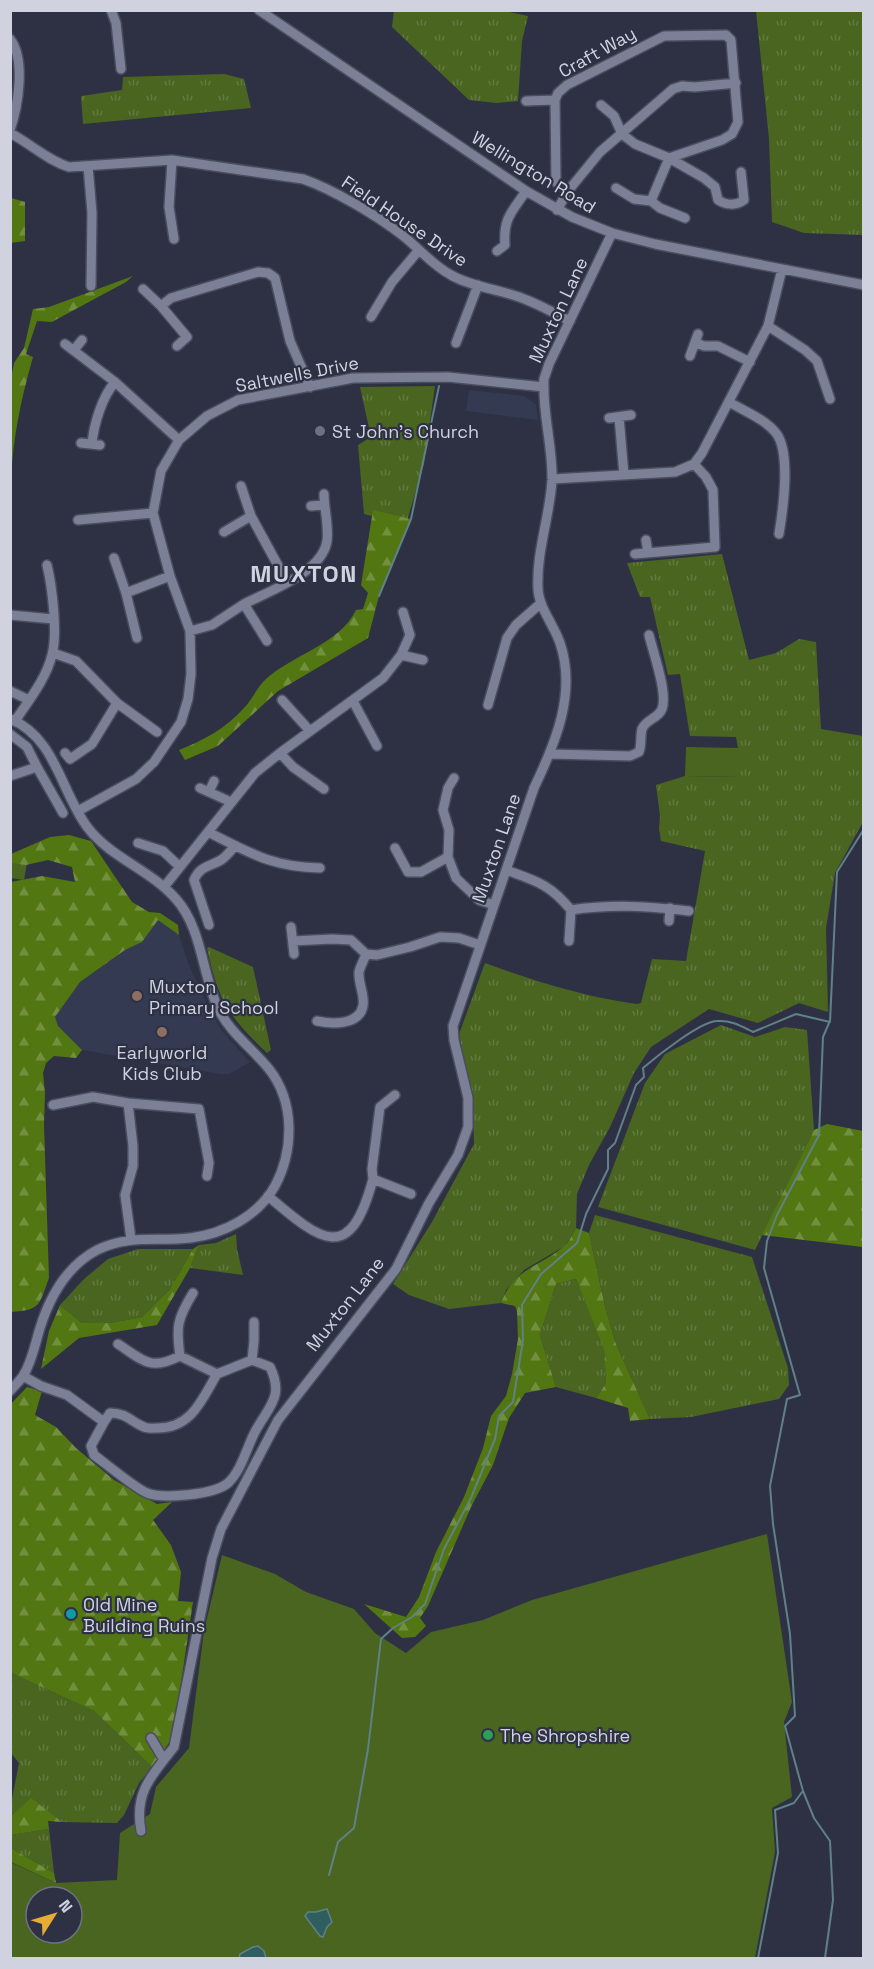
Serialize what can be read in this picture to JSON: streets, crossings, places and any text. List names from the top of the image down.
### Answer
{
  "streets": {
    "street": [
      "Craft Way",
      "Wellington Road",
      "Field House Drive",
      "Muxton Lane",
      "Saltwells Drive"
    ]
  },
  "crossings": [
    ["Wellington Road", "Muxton Lane"],
    ["Field House Drive", "Muxton Lane"],
    ["Muxton Lane", "Saltwells Drive"]
  ],
  "districts": ["MUXTON"],
  "places": [
    "St John's Church",
    "Muxton Primary School",
    "Earlyworld Kids Club",
    "Old Mine Building Ruins",
    "The Shropshire"
  ],
  "north": "top right"
}
